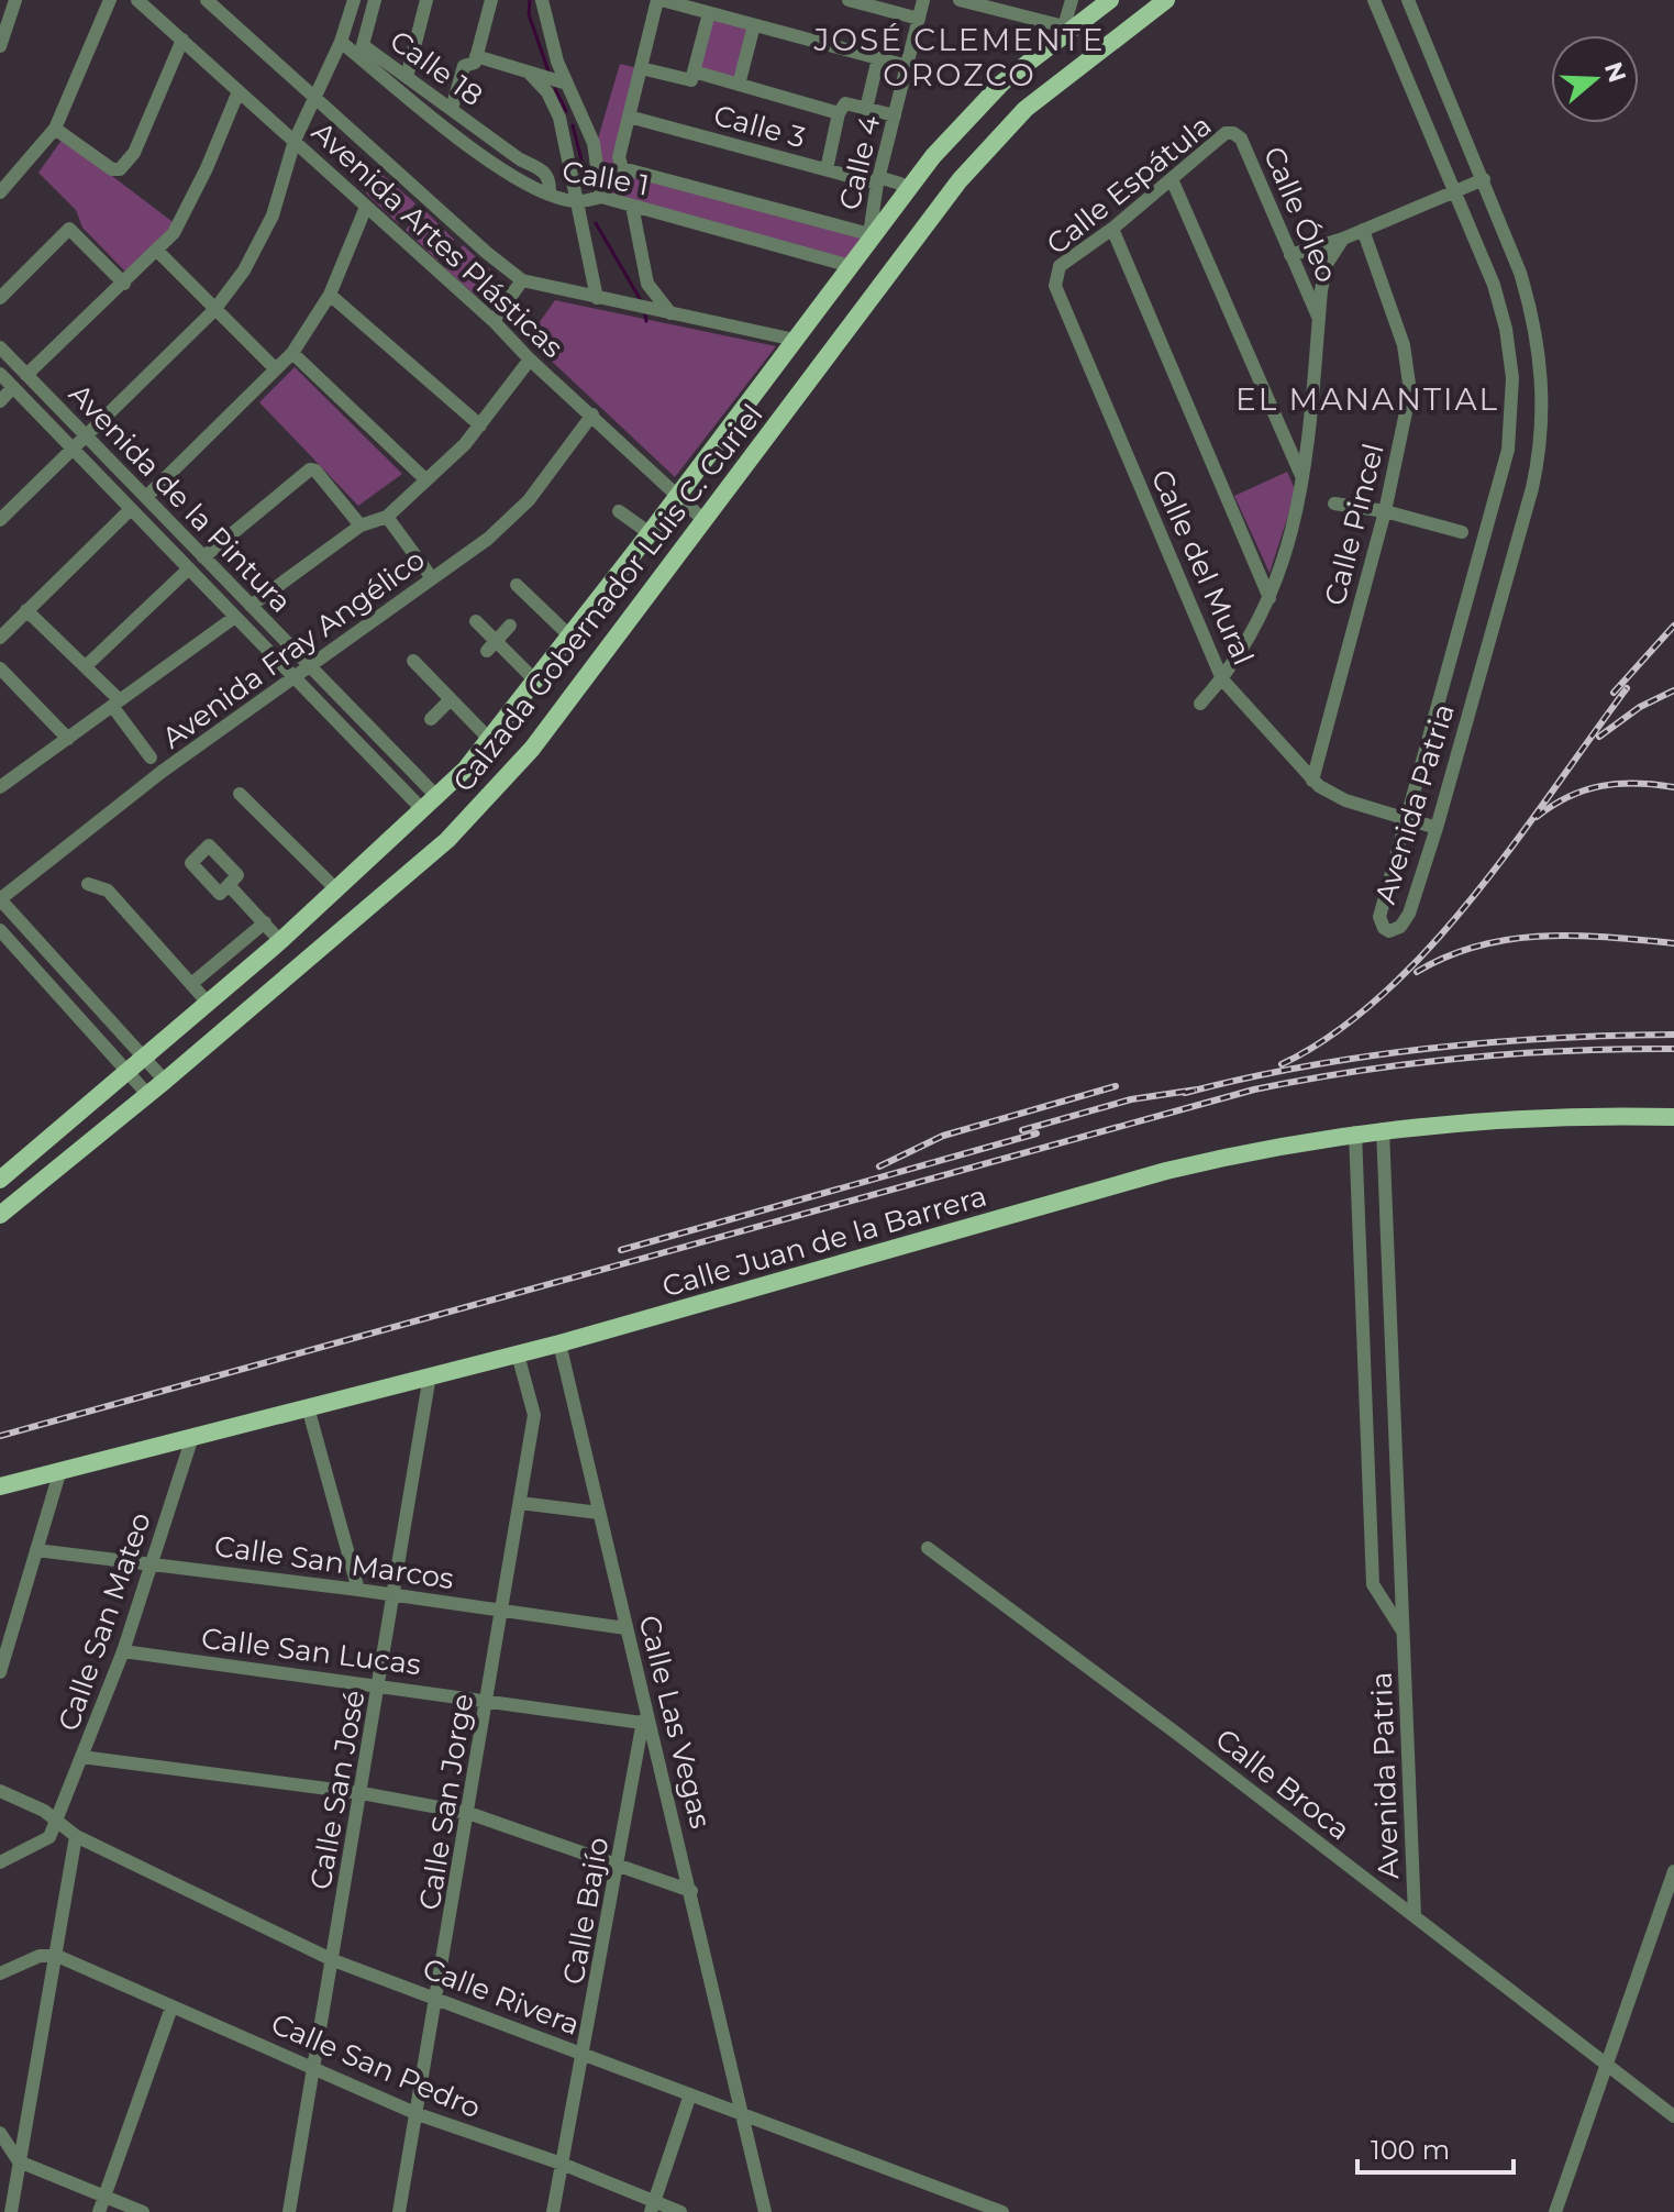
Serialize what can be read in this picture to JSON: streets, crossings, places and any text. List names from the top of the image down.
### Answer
{
  "streets": {
    "main road": ["Calzada Gobernador Luis C. Curiel", "Calle Juan de la Barrera"],
    "street": [
      "Calle 18",
      "Calle 3",
      "Calle 4",
      "Calle 1",
      "Calle Espátula",
      "Calle Óleo",
      "Avenida Artes Plásticas",
      "Avenida de la Pintura",
      "Calle Pincel",
      "Calle del Mural",
      "Avenida Fray Angélico",
      "Avenida Patria",
      "Calle San Marcos",
      "Calle San Mateo",
      "Calle San Lucas",
      "Calle Las Vegas",
      "Calle Broca",
      "Calle San José",
      "Calle San Jorge",
      "Calle Bajío",
      "Calle Rivera",
      "Calle San Pedro"
    ]
  },
  "crossings": [
    ["Calle 18", "Calle 1"],
    ["Calle 3", "Calle 4"],
    ["Calle 3", "Calle 1"],
    ["Calle 3", "Calzada Gobernador Luis C. Curiel"],
    ["Calle 4", "Calle 1"],
    ["Calle 4", "Calzada Gobernador Luis C. Curiel"],
    ["Calle 1", "Calzada Gobernador Luis C. Curiel"],
    ["Calle Espátula", "Calle Óleo"],
    ["Calle Espátula", "Calle del Mural"],
    ["Avenida Artes Plásticas", "Calzada Gobernador Luis C. Curiel"],
    ["Avenida Artes Plásticas", "Avenida Fray Angélico"],
    ["Avenida de la Pintura", "Calzada Gobernador Luis C. Curiel"],
    ["Avenida de la Pintura", "Avenida Fray Angélico"],
    ["Calle Pincel", "Calle del Mural"],
    ["Calle del Mural", "Avenida Patria"],
    ["Avenida Patria", "Calle Juan de la Barrera"],
    ["Avenida Patria", "Calle Broca"],
    ["Calle Juan de la Barrera", "Calle San Mateo"],
    ["Calle Juan de la Barrera", "Calle Las Vegas"],
    ["Calle Juan de la Barrera", "Calle San José"],
    ["Calle Juan de la Barrera", "Calle San Jorge"],
    ["Calle San Marcos", "Calle San Mateo"],
    ["Calle San Marcos", "Calle Las Vegas"],
    ["Calle San Marcos", "Calle San José"],
    ["Calle San Marcos", "Calle San Jorge"],
    ["Calle San Mateo", "Calle San Lucas"],
    ["Calle San Mateo", "Calle Rivera"],
    ["Calle San Lucas", "Calle Las Vegas"],
    ["Calle San Lucas", "Calle San José"],
    ["Calle San Lucas", "Calle San Jorge"],
    ["Calle San Lucas", "Calle Bajío"],
    ["Calle Las Vegas", "Calle Bajío"],
    ["Calle Las Vegas", "Calle Rivera"],
    ["Calle San José", "Calle Rivera"],
    ["Calle San José", "Calle San Pedro"],
    ["Calle San Jorge", "Calle Rivera"],
    ["Calle San Jorge", "Calle San Pedro"],
    ["Calle Bajío", "Calle Rivera"],
    ["Calle Bajío", "Calle San Pedro"]
  ],
  "districts": ["JOSÉ CLEMENTE OROZCO", "EL MANANTIAL"],
  "scale_bar": "100 m",
  "north": "right"
}
